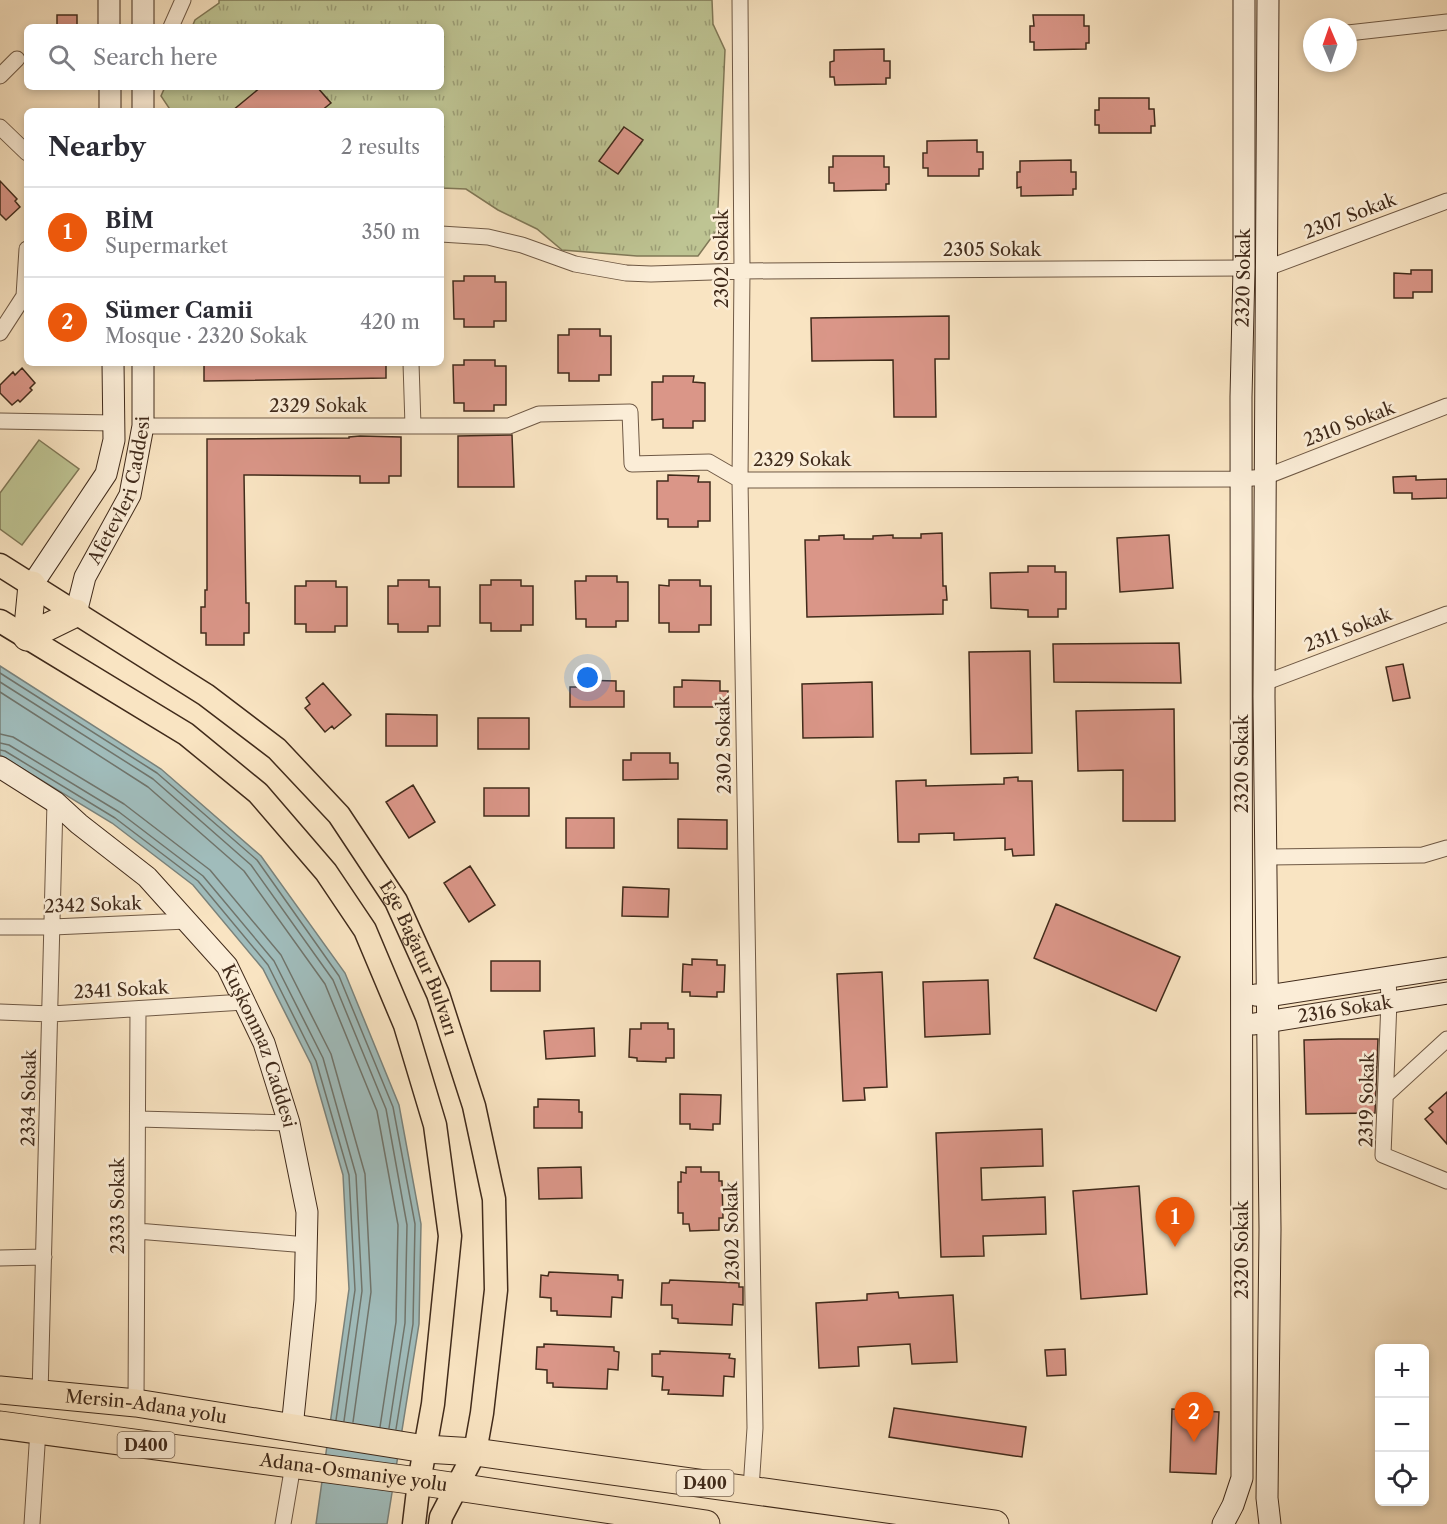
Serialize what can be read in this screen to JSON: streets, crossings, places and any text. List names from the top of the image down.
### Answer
{
  "streets": {
    "highway": ["Mersin-Adana yolu", "D400", "Adana-Osmaniye yolu"],
    "main road": ["Ege Bağatur Bulvarı"],
    "street": [
      "2307 Sokak",
      "2305 Sokak",
      "2302 Sokak",
      "2320 Sokak",
      "2329 Sokak",
      "2310 Sokak",
      "Afetevleri Caddesi",
      "2311 Sokak",
      "2342 Sokak",
      "2341 Sokak",
      "2316 Sokak",
      "Kuşkonmaz Caddesi",
      "2334 Sokak",
      "2319 Sokak",
      "2333 Sokak"
    ]
  },
  "crossings": [
    ["2307 Sokak", "2320 Sokak"],
    ["2305 Sokak", "2302 Sokak"],
    ["2305 Sokak", "2320 Sokak"],
    ["2302 Sokak", "2329 Sokak"],
    ["2302 Sokak", "Adana-Osmaniye yolu"],
    ["2320 Sokak", "2329 Sokak"],
    ["2320 Sokak", "2310 Sokak"],
    ["2320 Sokak", "2311 Sokak"],
    ["2320 Sokak", "2316 Sokak"],
    ["2329 Sokak", "2310 Sokak"],
    ["2329 Sokak", "Afetevleri Caddesi"],
    ["Afetevleri Caddesi", "Ege Bağatur Bulvarı"],
    ["2342 Sokak", "Kuşkonmaz Caddesi"],
    ["2342 Sokak", "2334 Sokak"],
    ["Ege Bağatur Bulvarı", "Adana-Osmaniye yolu"],
    ["2341 Sokak", "Kuşkonmaz Caddesi"],
    ["2341 Sokak", "2334 Sokak"],
    ["2341 Sokak", "2333 Sokak"],
    ["2316 Sokak", "2319 Sokak"],
    ["Kuşkonmaz Caddesi", "2334 Sokak"],
    ["Kuşkonmaz Caddesi", "Mersin-Adana yolu"],
    ["Kuşkonmaz Caddesi", "Adana-Osmaniye yolu"],
    ["2334 Sokak", "Mersin-Adana yolu"],
    ["2333 Sokak", "Mersin-Adana yolu"],
    ["Mersin-Adana yolu", "Adana-Osmaniye yolu"]
  ],
  "north": "top",
  "page": {
    "search": "Search here",
    "heading": ["Nearby", "2 results"],
    "list": [
      {
        "mark": "1",
        "name": "BİM",
        "note": "Supermarket",
        "value": "350 m"
      },
      {
        "mark": "2",
        "name": "Sümer Camii",
        "note": "Mosque · 2320 Sokak",
        "value": "420 m"
      }
    ],
    "pins": ["1", "2"],
    "map_buttons": ["+", "−"]
  }
}
